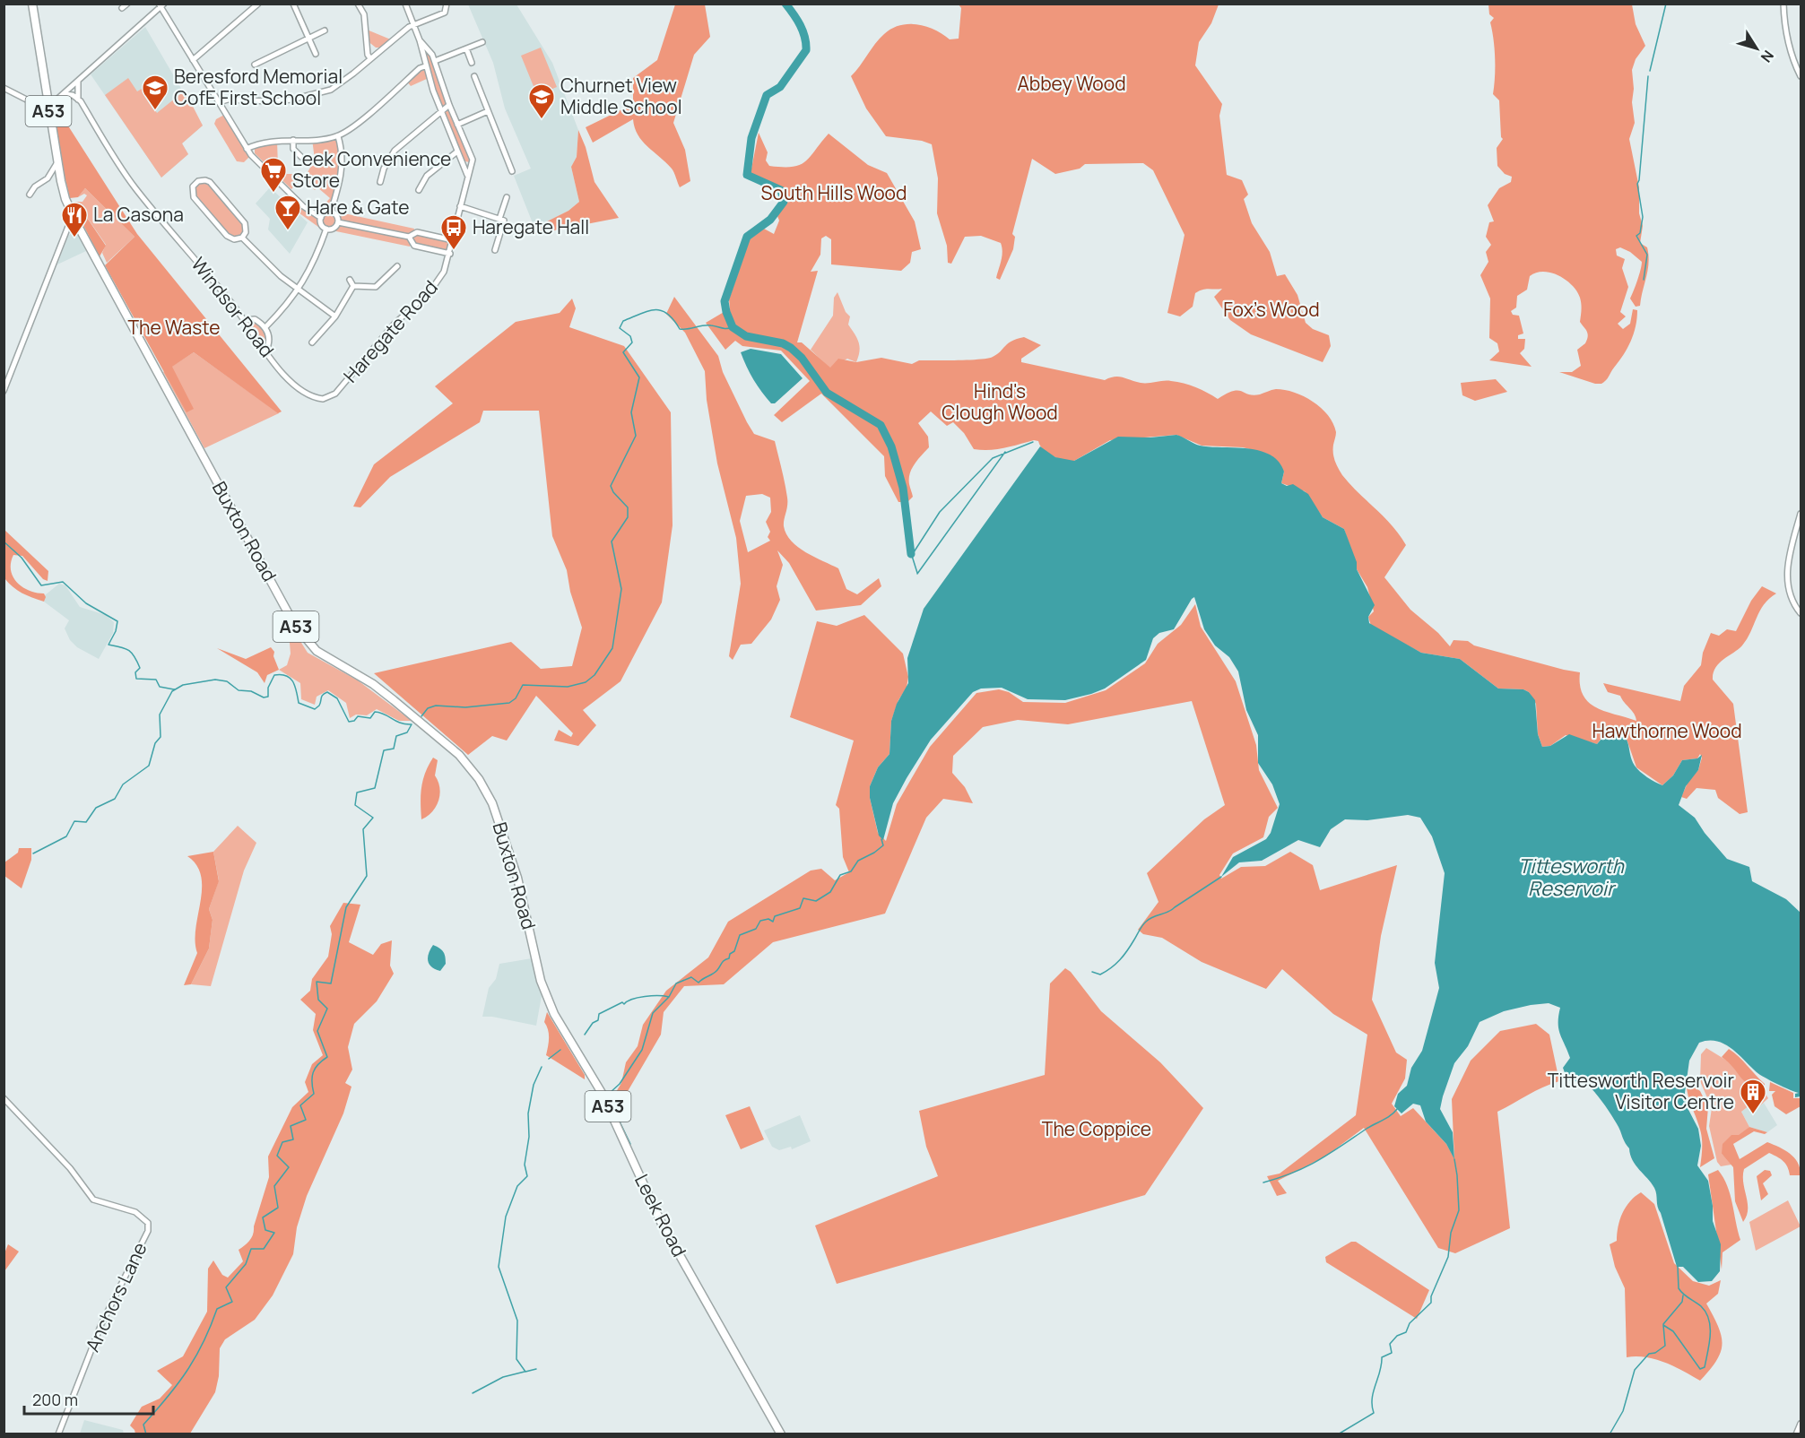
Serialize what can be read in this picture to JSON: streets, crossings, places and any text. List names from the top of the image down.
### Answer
{
  "streets": {
    "highway": ["A53", "Buxton Road", "Leek Road"],
    "street": ["Windsor Road", "Haregate Road", "Anchors Lane"]
  },
  "crossings": [
    ["Windsor Road", "Haregate Road"],
    ["Buxton Road", "Leek Road"]
  ],
  "water": ["Tittesworth Reservoir"],
  "parks": [
    "Abbey Wood",
    "South Hills Wood",
    "Fox's Wood",
    "The Waste",
    "Hind's Clough Wood",
    "Hawthorne Wood",
    "The Coppice"
  ],
  "places": {
    "school or university": ["Beresford Memorial CofE First School", "Churnet View Middle School"],
    "supermarket": ["Leek Convenience Store"],
    "bar": ["Hare & Gate"],
    "restaurant": ["La Casona"],
    "bus stop": ["Haregate Hall"],
    "building": ["Tittesworth Reservoir Visitor Centre"]
  },
  "scale_bar": "200 m",
  "north": "bottom right"
}
